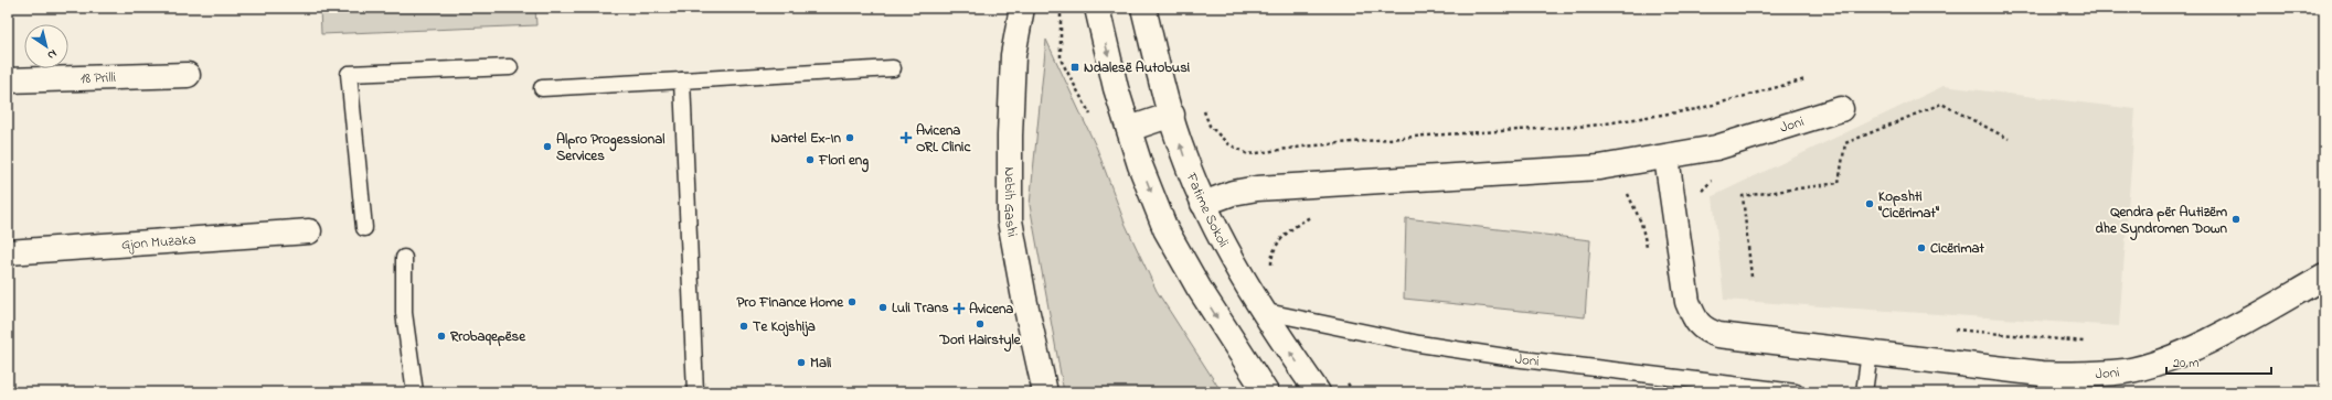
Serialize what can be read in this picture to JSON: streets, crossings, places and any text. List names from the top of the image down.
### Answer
{
  "streets": {
    "street": [
      "18 Prilli",
      "Joni",
      "Nebih Gashi",
      "Fatime Sokoli",
      "Gjon Muzaka"
    ]
  },
  "crossings": [
    ["Joni", "Fatime Sokoli"]
  ],
  "places": {
    "transit": ["Ndalesë Autobusi"],
    "other": [
      "Nartel Ex-In",
      "Alpro Progessional Services",
      "Flori eng",
      "Kopshti \"Cicërimat\"",
      "Qendra për Autizëm dhe Syndromen Down",
      "Cicërimat",
      "Pro Finance Home",
      "Luli Trans",
      "Dori Hairstyle",
      "Te Kojshija",
      "Rrobaqepëse",
      "Mali"
    ],
    "health": ["Avicena ORL Clinic", "Avicena"]
  },
  "scale_bar": "20 m",
  "north": "bottom right"
}
